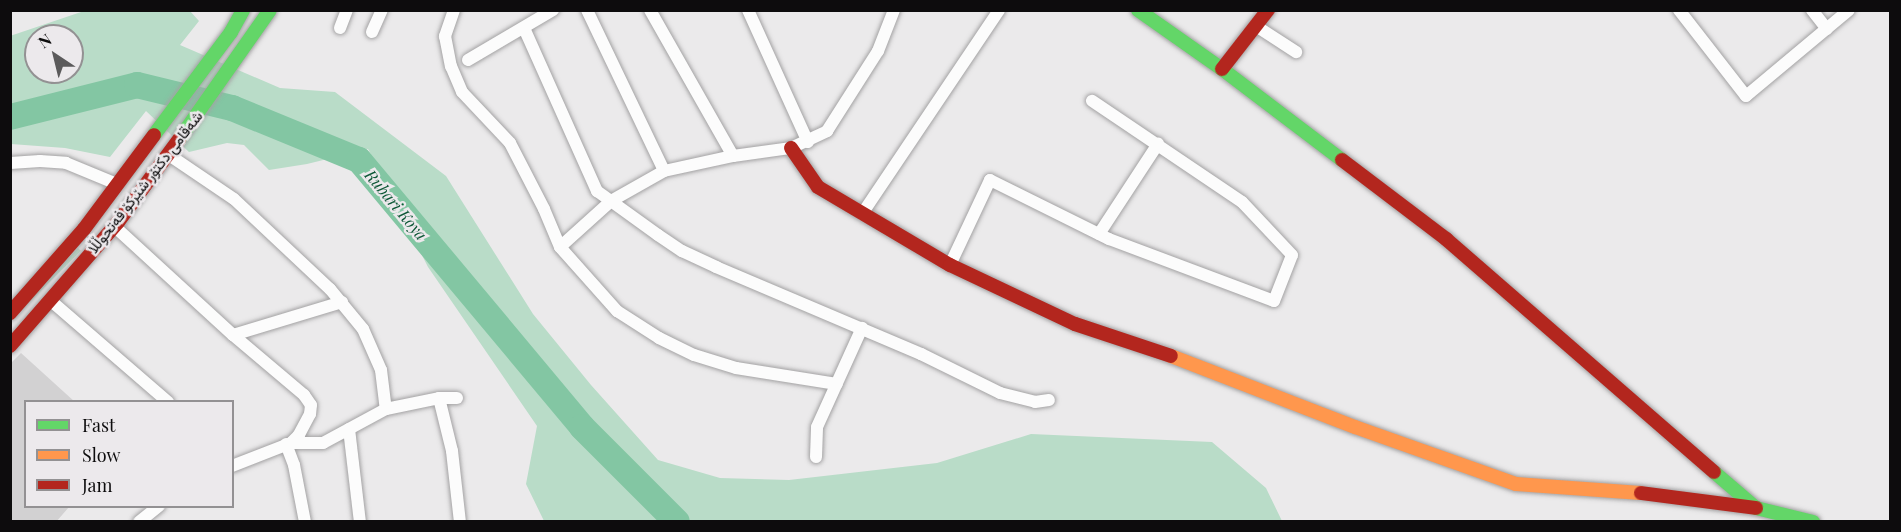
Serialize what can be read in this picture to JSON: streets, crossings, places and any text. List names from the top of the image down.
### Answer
{
  "streets": {
    "street": ["شەقامی دکتۆر شێرکۆ فەتحوڵڵا"]
  },
  "water": ["Rubari Koya"],
  "legend": ["Fast", "Slow", "Jam"],
  "north": "top left"
}
